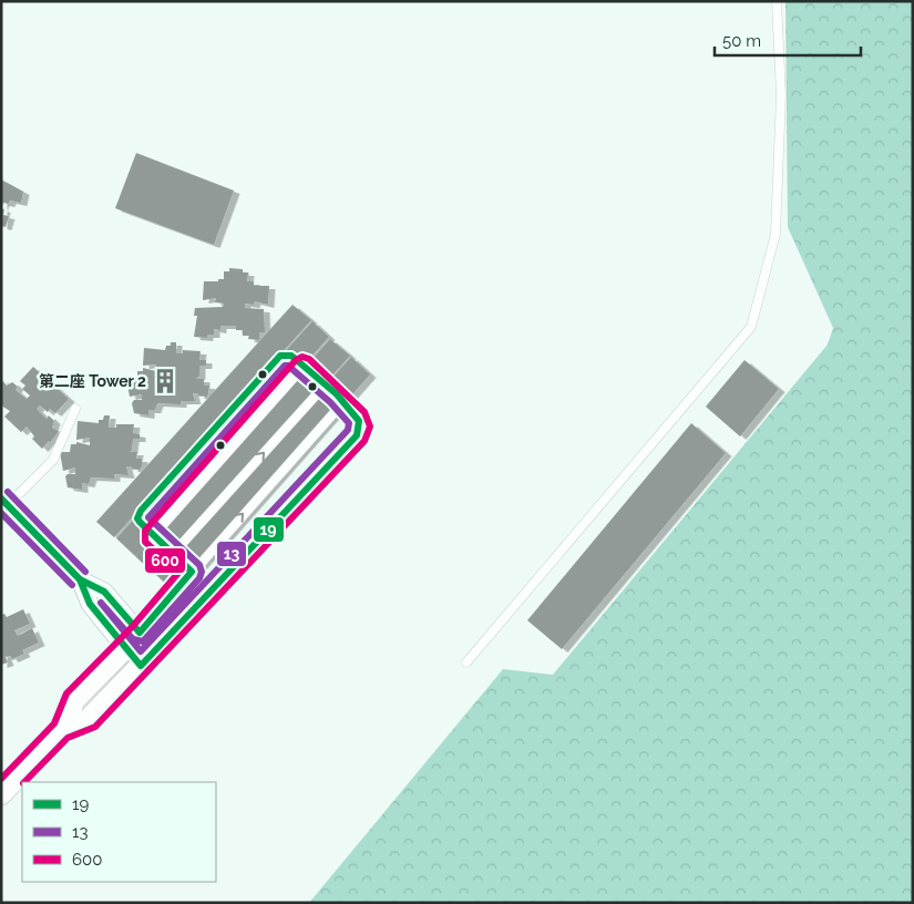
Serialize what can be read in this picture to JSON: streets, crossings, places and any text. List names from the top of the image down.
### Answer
{
  "places": {
    "building": ["第二座 Tower 2"]
  },
  "lines": ["transit line 19", "transit line 600", "transit line 13"],
  "legend": ["19", "13", "600"],
  "scale_bar": "50 m"
}
